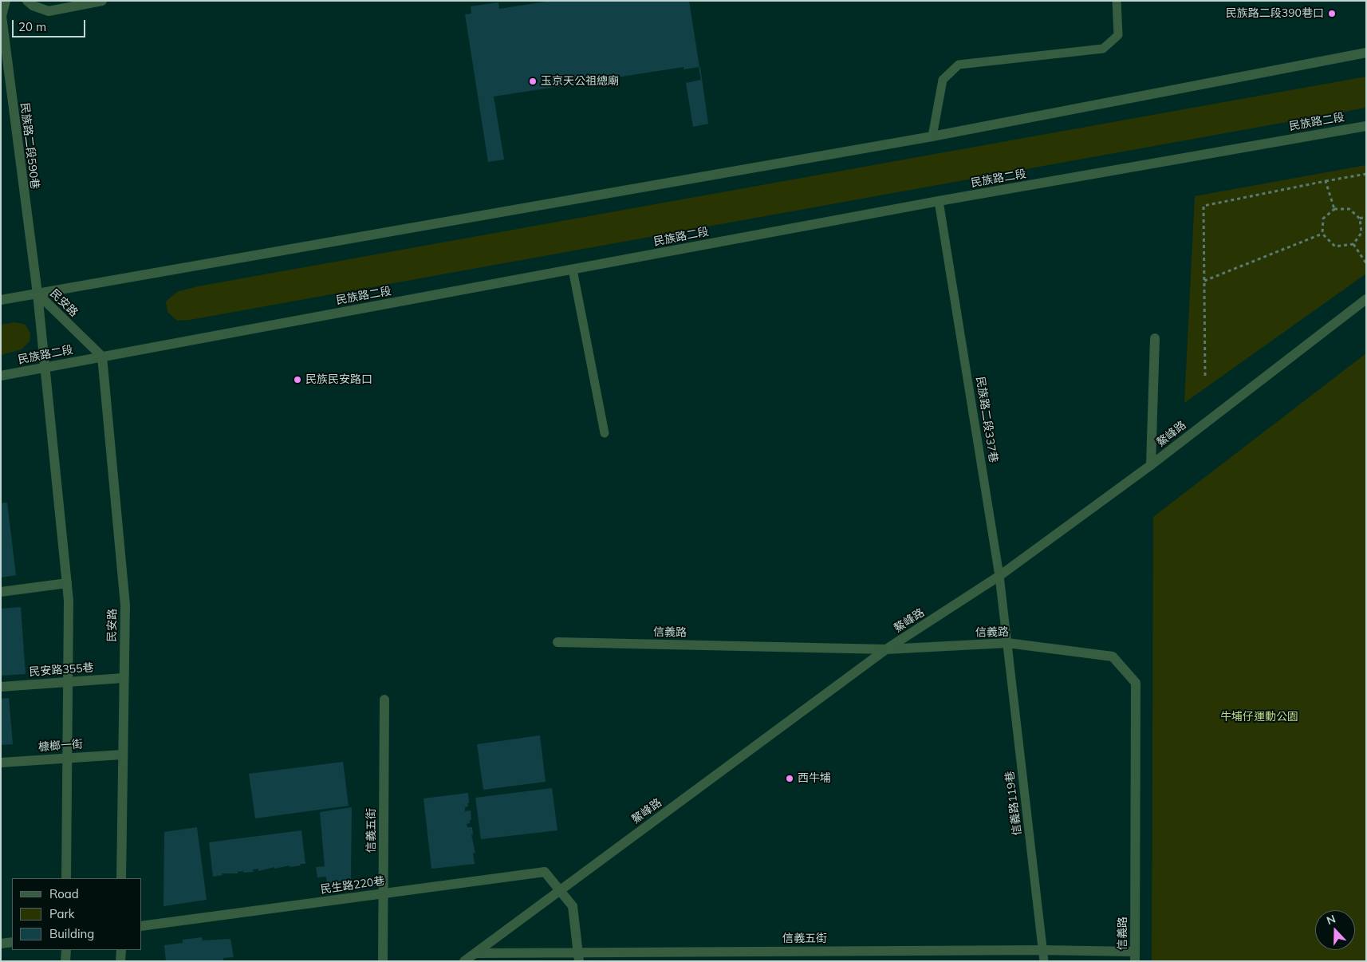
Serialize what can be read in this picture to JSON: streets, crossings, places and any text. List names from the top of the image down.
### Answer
{
  "streets": {
    "street": [
      "民族路二段",
      "民族路二段590巷",
      "民安路",
      "鰲峰路",
      "信義路",
      "民安路355巷",
      "槺榔一街",
      "信義五街",
      "民生路220巷"
    ],
    "lane": ["民族路二段337巷", "信義路119巷"]
  },
  "crossings": [
    ["民族路二段", "民安路"],
    ["民族路二段", "民族路二段337巷"],
    ["民族路二段590巷", "民安路"],
    ["民安路", "民安路355巷"],
    ["民安路", "槺榔一街"],
    ["民族路二段337巷", "鰲峰路"],
    ["民族路二段337巷", "信義路"],
    ["民族路二段337巷", "信義路119巷"],
    ["鰲峰路", "信義路"],
    ["鰲峰路", "信義五街"],
    ["鰲峰路", "民生路220巷"],
    ["信義路", "信義路119巷"],
    ["信義路", "信義五街"],
    ["信義路119巷", "信義五街"],
    ["信義五街", "民生路220巷"]
  ],
  "parks": ["牛埔仔運動公園"],
  "places": [
    "民族路二段390巷口",
    "玉京天公祖總廟",
    "民族民安路口",
    "西牛埔"
  ],
  "legend": ["Road", "Park", "Building"],
  "scale_bar": "20 m",
  "north": "top"
}
